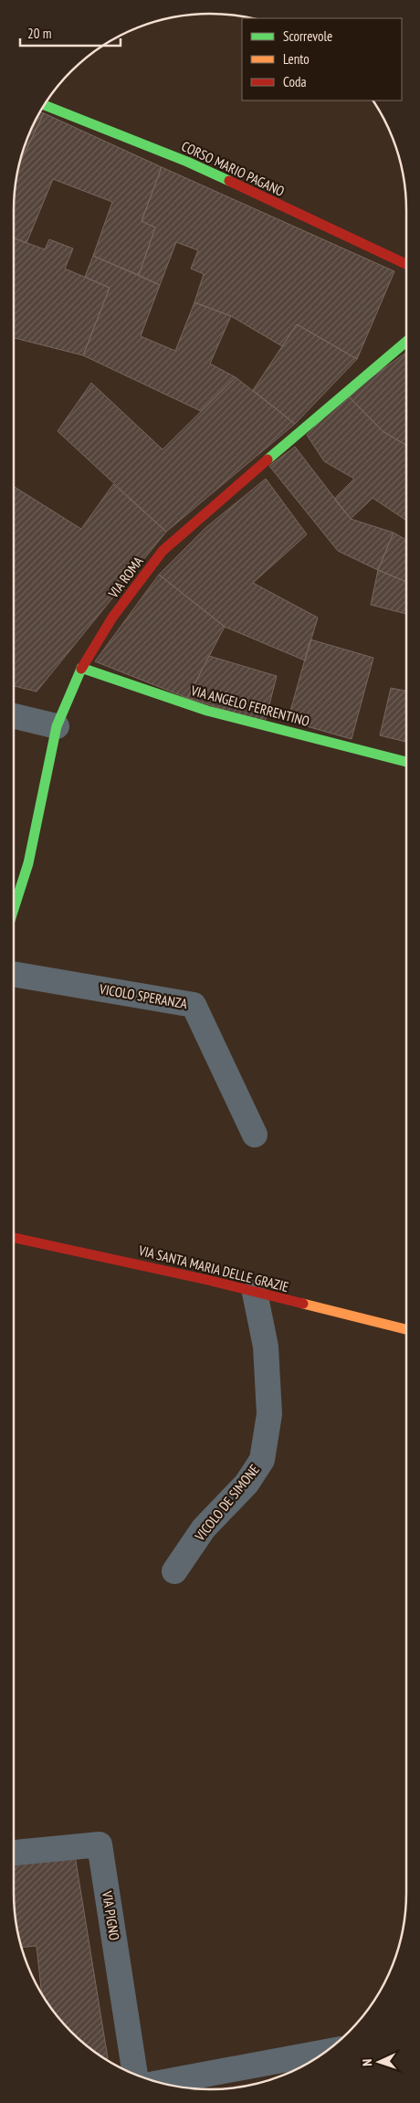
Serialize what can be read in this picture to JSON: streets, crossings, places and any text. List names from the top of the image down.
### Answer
{
  "streets": {
    "street": [
      "CORSO MARIO PAGANO",
      "VIA ROMA",
      "VIA ANGELO FERRENTINO",
      "VICOLO SPERANZA",
      "VIA SANTA MARIA DELLE GRAZIE",
      "VICOLO DE SIMONE",
      "VIA PIGNO"
    ]
  },
  "crossings": [
    ["VIA ROMA", "VIA ANGELO FERRENTINO"],
    ["VIA SANTA MARIA DELLE GRAZIE", "VICOLO DE SIMONE"]
  ],
  "legend": ["Scorrevole", "Lento", "Coda"],
  "scale_bar": "20 m",
  "north": "left"
}
